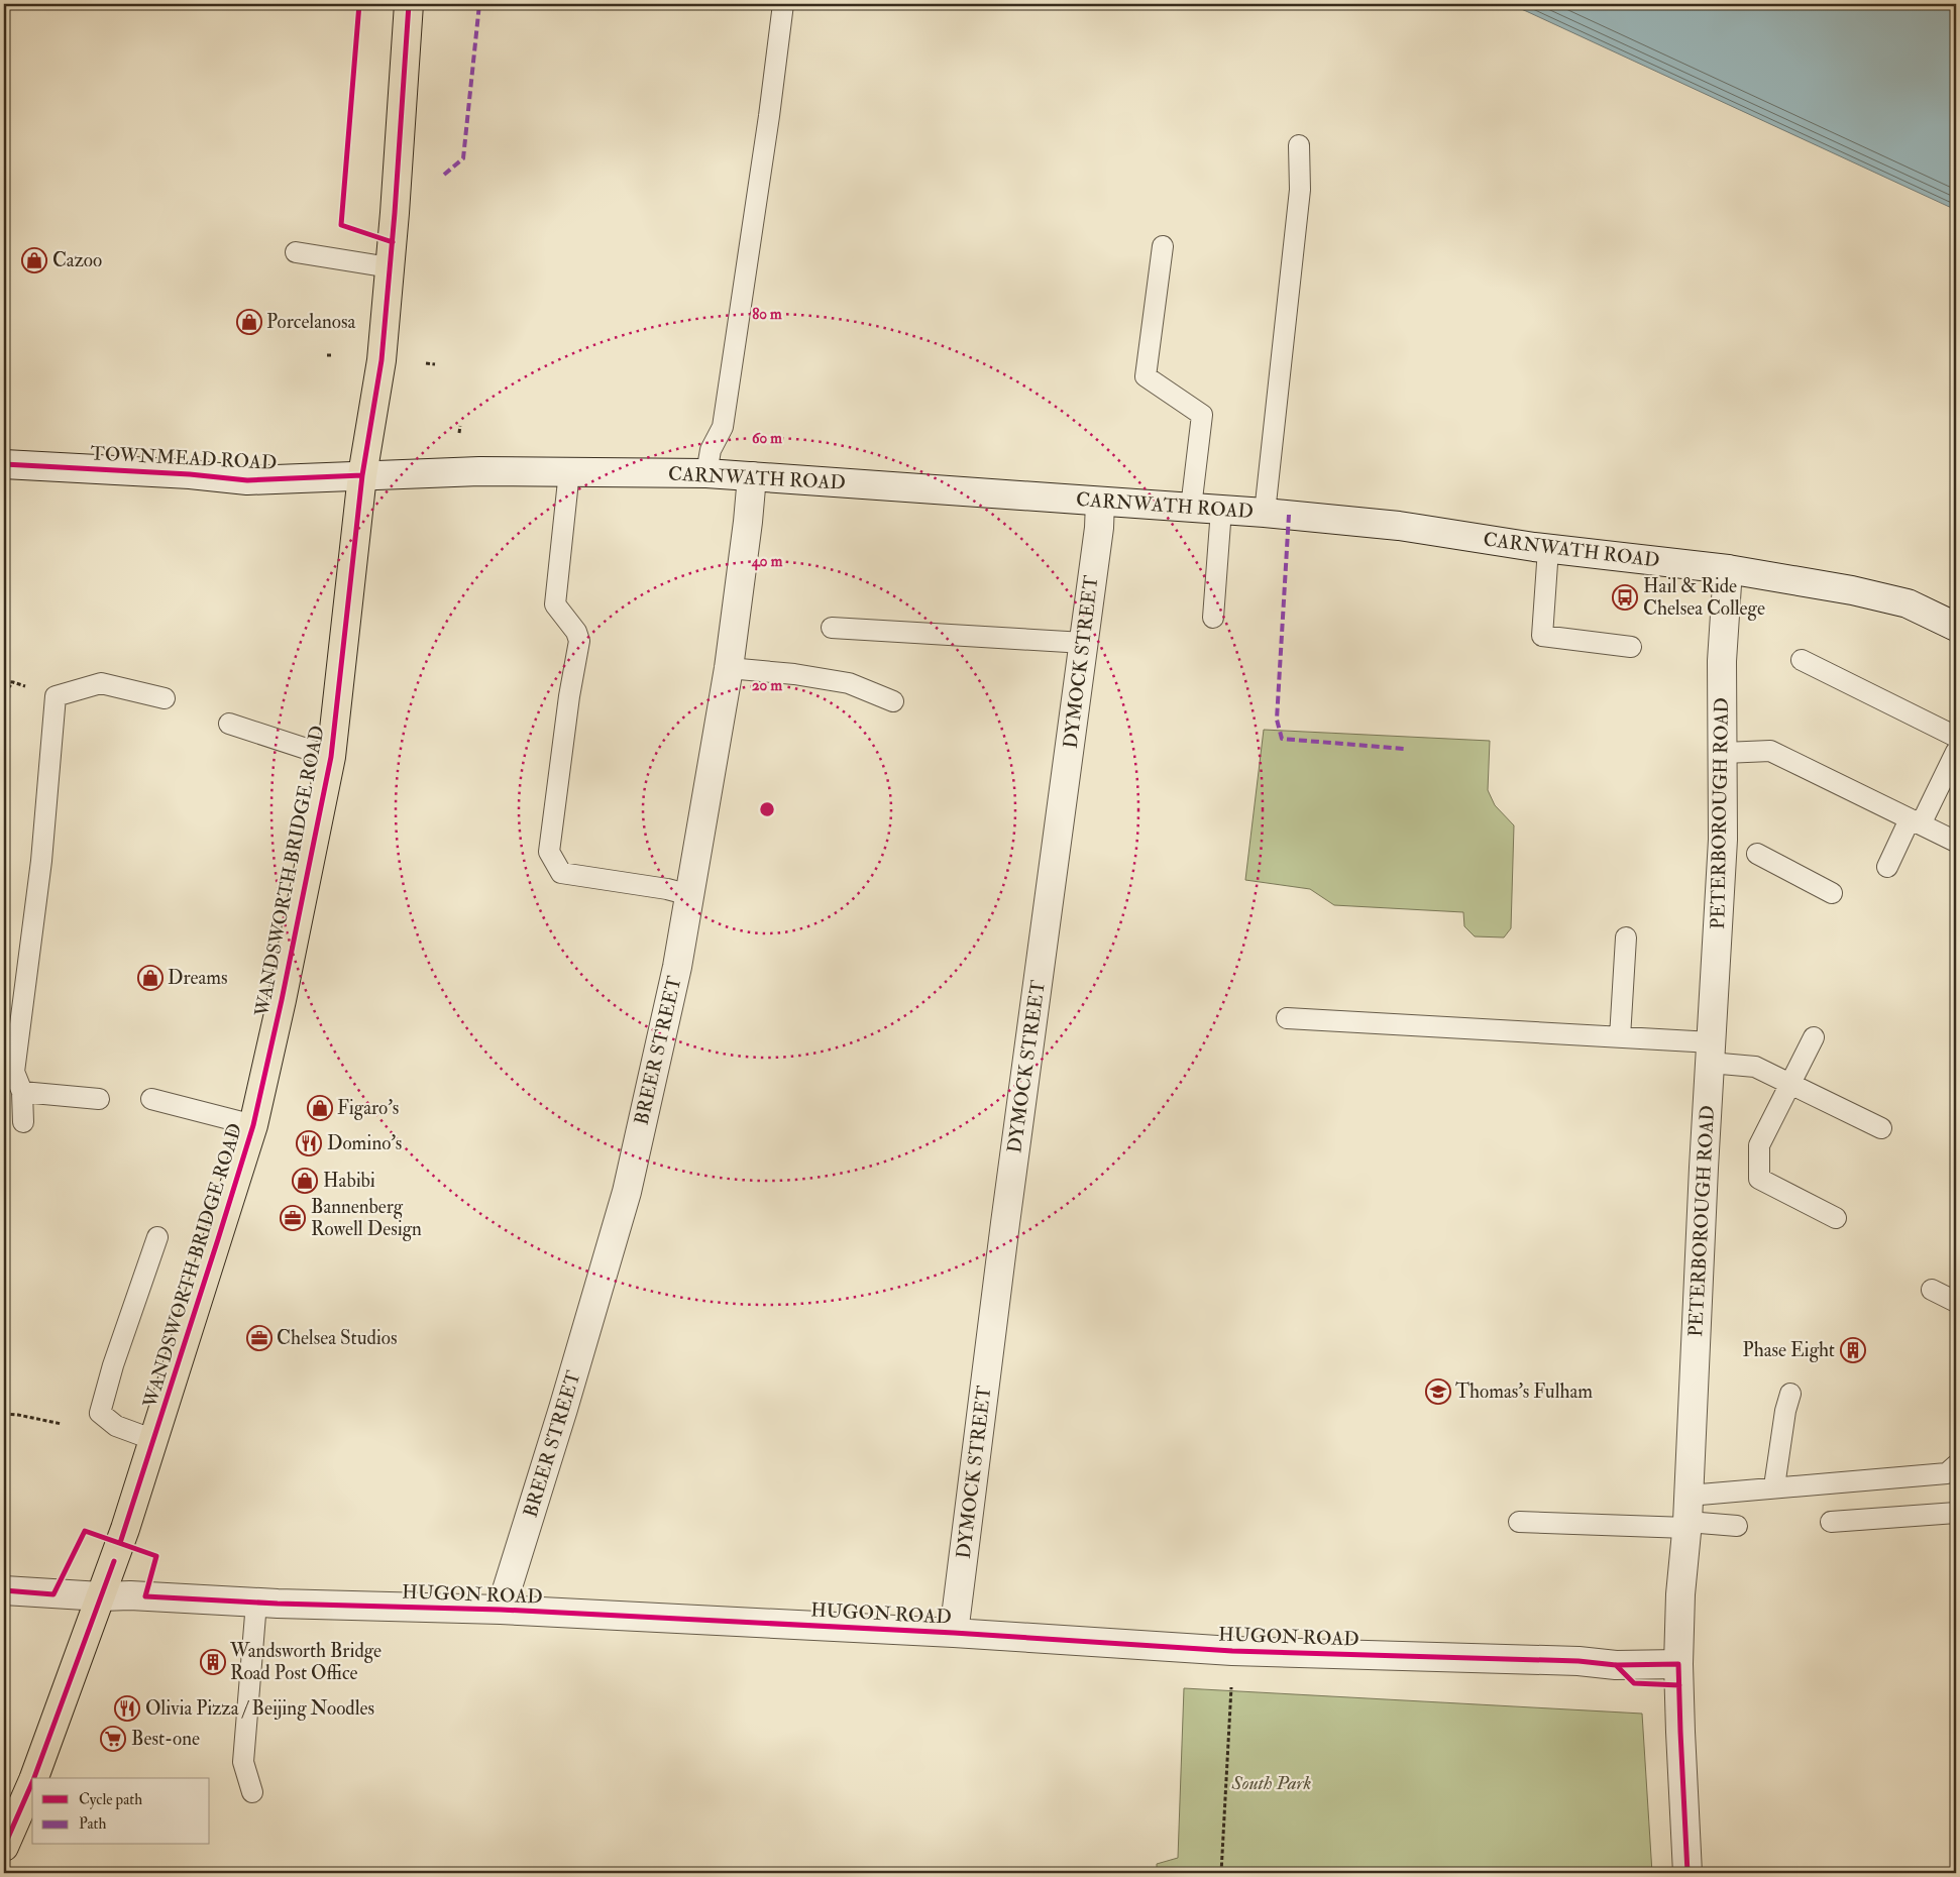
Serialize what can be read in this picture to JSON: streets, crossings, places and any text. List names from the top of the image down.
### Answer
{
  "streets": {
    "main road": ["WANDSWORTH BRIDGE ROAD"],
    "street": [
      "TOWNMEAD ROAD",
      "CARNWATH ROAD",
      "DYMOCK STREET",
      "PETERBOROUGH ROAD",
      "BREER STREET",
      "HUGON ROAD"
    ]
  },
  "crossings": [
    ["TOWNMEAD ROAD", "CARNWATH ROAD"],
    ["TOWNMEAD ROAD", "WANDSWORTH BRIDGE ROAD"],
    ["CARNWATH ROAD", "DYMOCK STREET"],
    ["CARNWATH ROAD", "PETERBOROUGH ROAD"],
    ["CARNWATH ROAD", "WANDSWORTH BRIDGE ROAD"],
    ["CARNWATH ROAD", "BREER STREET"],
    ["DYMOCK STREET", "HUGON ROAD"],
    ["PETERBOROUGH ROAD", "HUGON ROAD"],
    ["WANDSWORTH BRIDGE ROAD", "HUGON ROAD"],
    ["BREER STREET", "HUGON ROAD"]
  ],
  "parks": ["South Park"],
  "places": {
    "shop": [
      "Cazoo",
      "Porcelanosa",
      "Dreams",
      "Figaro's",
      "Habibi"
    ],
    "bus stop": ["Hail & Ride Chelsea College"],
    "restaurant": ["Domino's", "Olivia Pizza / Beijing Noodles"],
    "office": ["Bannenberg Rowell Design", "Chelsea Studios"],
    "building": ["Phase Eight", "Wandsworth Bridge Road Post Office"],
    "school or university": ["Thomas's Fulham"],
    "supermarket": ["Best-one"]
  },
  "legend": ["Cycle path", "Path"],
  "rings": [
    "80 m",
    "60 m",
    "40 m",
    "20 m"
  ]
}
